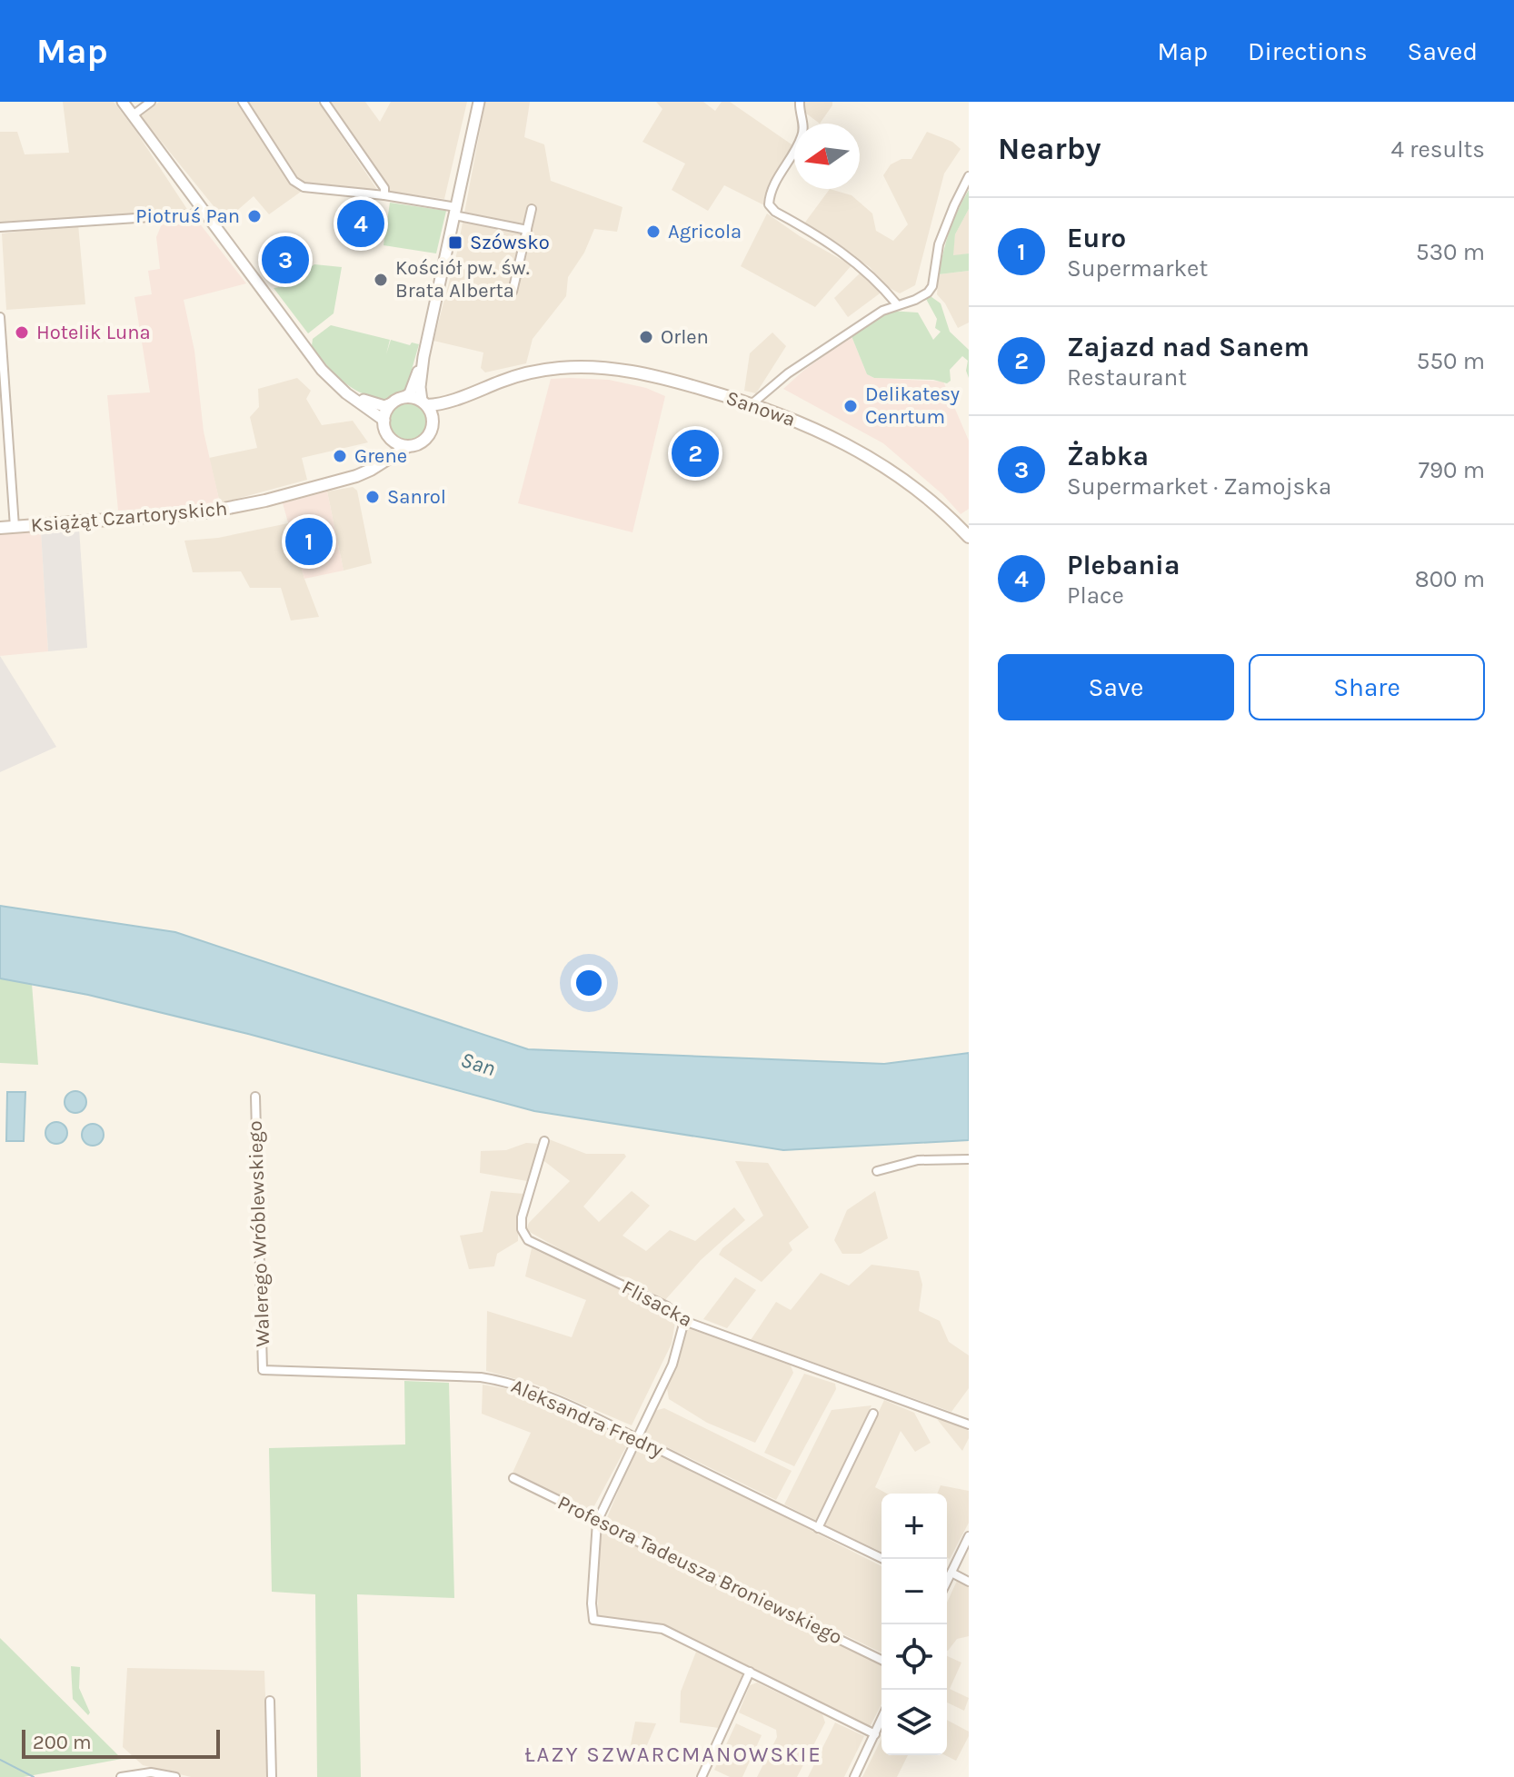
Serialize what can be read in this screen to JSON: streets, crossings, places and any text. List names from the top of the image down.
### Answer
{
  "streets": {
    "main road": ["Sanowa", "Książąt Czartoryskich"],
    "street": [
      "Walerego Wróblewskiego",
      "Flisacka",
      "Aleksandra Fredry",
      "Profesora Tadeusza Broniewskiego"
    ]
  },
  "crossings": [
    ["Walerego Wróblewskiego", "Aleksandra Fredry"]
  ],
  "districts": ["ŁAZY SZWARCMANOWSKIE"],
  "water": ["San"],
  "places": {
    "other": [
      "Piotruś Pan",
      "Agricola",
      "Kościół pw. św. Brata Alberta",
      "Hotelik Luna",
      "Orlen",
      "Delikatesy Cenrtum",
      "Grene",
      "Sanrol"
    ],
    "transit": ["Szówsko"]
  },
  "scale_bar": "200 m",
  "north": "left",
  "page": {
    "header": "Map",
    "nav": ["Map", "Directions", "Saved"],
    "heading": ["Nearby", "4 results"],
    "pins": [
      "4",
      "3",
      "2",
      "1"
    ],
    "list": [
      {
        "mark": "1",
        "name": "Euro",
        "note": "Supermarket",
        "value": "530 m"
      },
      {
        "mark": "2",
        "name": "Zajazd nad Sanem",
        "note": "Restaurant",
        "value": "550 m"
      },
      {
        "mark": "3",
        "name": "Żabka",
        "note": "Supermarket · Zamojska",
        "value": "790 m"
      },
      {
        "mark": "4",
        "name": "Plebania",
        "note": "Place",
        "value": "800 m"
      }
    ],
    "buttons": ["Save", "Share"],
    "map_buttons": ["+", "−"],
    "scale": "200 m"
  }
}
